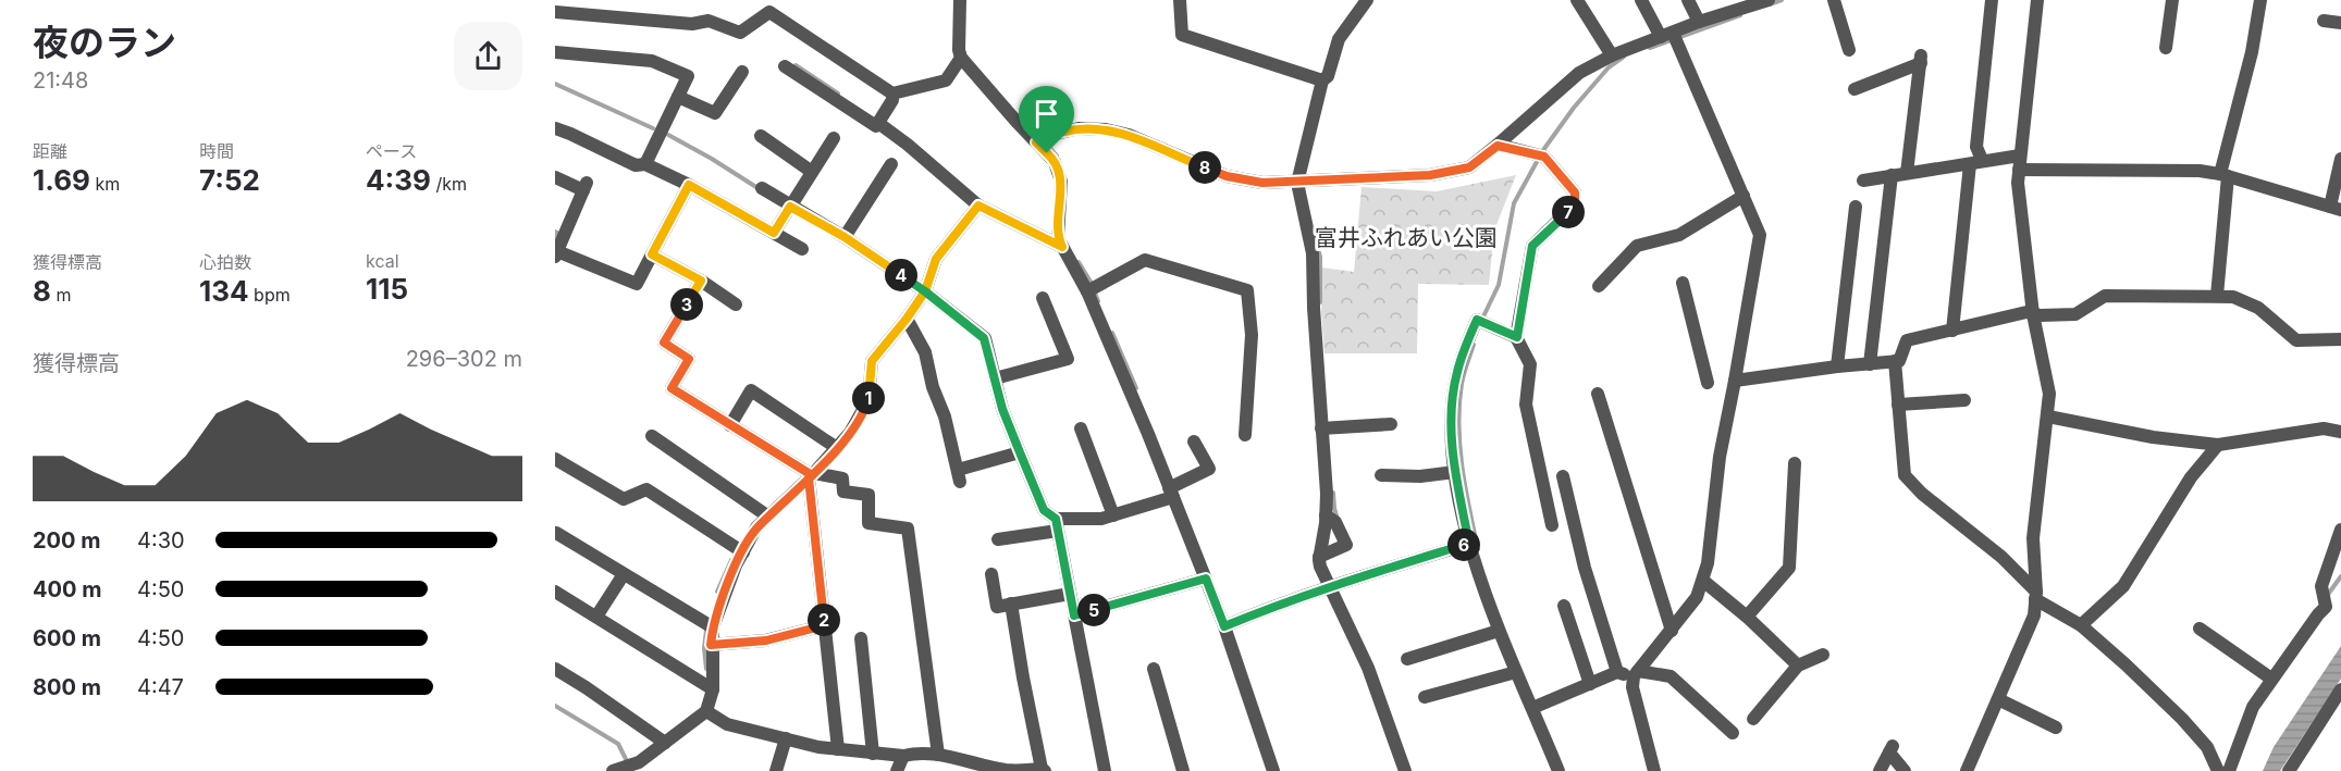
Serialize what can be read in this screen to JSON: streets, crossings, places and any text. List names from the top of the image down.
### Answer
{
  "parks": ["富井ふれあい公園"],
  "page": {
    "heading": ["夜のラン", "21:48"],
    "stats": [
      ["距離", "1.69 km"],
      ["時間", "7:52"],
      ["ペース", "4:39 /km"],
      ["獲得標高", "8 m"],
      ["心拍数", "134 bpm"],
      ["kcal", "115"]
    ],
    "pins": [
      "8",
      "7",
      "4",
      "3",
      "1",
      "6",
      "5",
      "2"
    ],
    "chart": ["獲得標高", "296–302 m"],
    "list": [
      {
        "name": "200 m",
        "note": "4:30"
      },
      {
        "name": "400 m",
        "note": "4:50"
      },
      {
        "name": "600 m",
        "note": "4:50"
      },
      {
        "name": "800 m",
        "note": "4:47"
      }
    ]
  }
}
